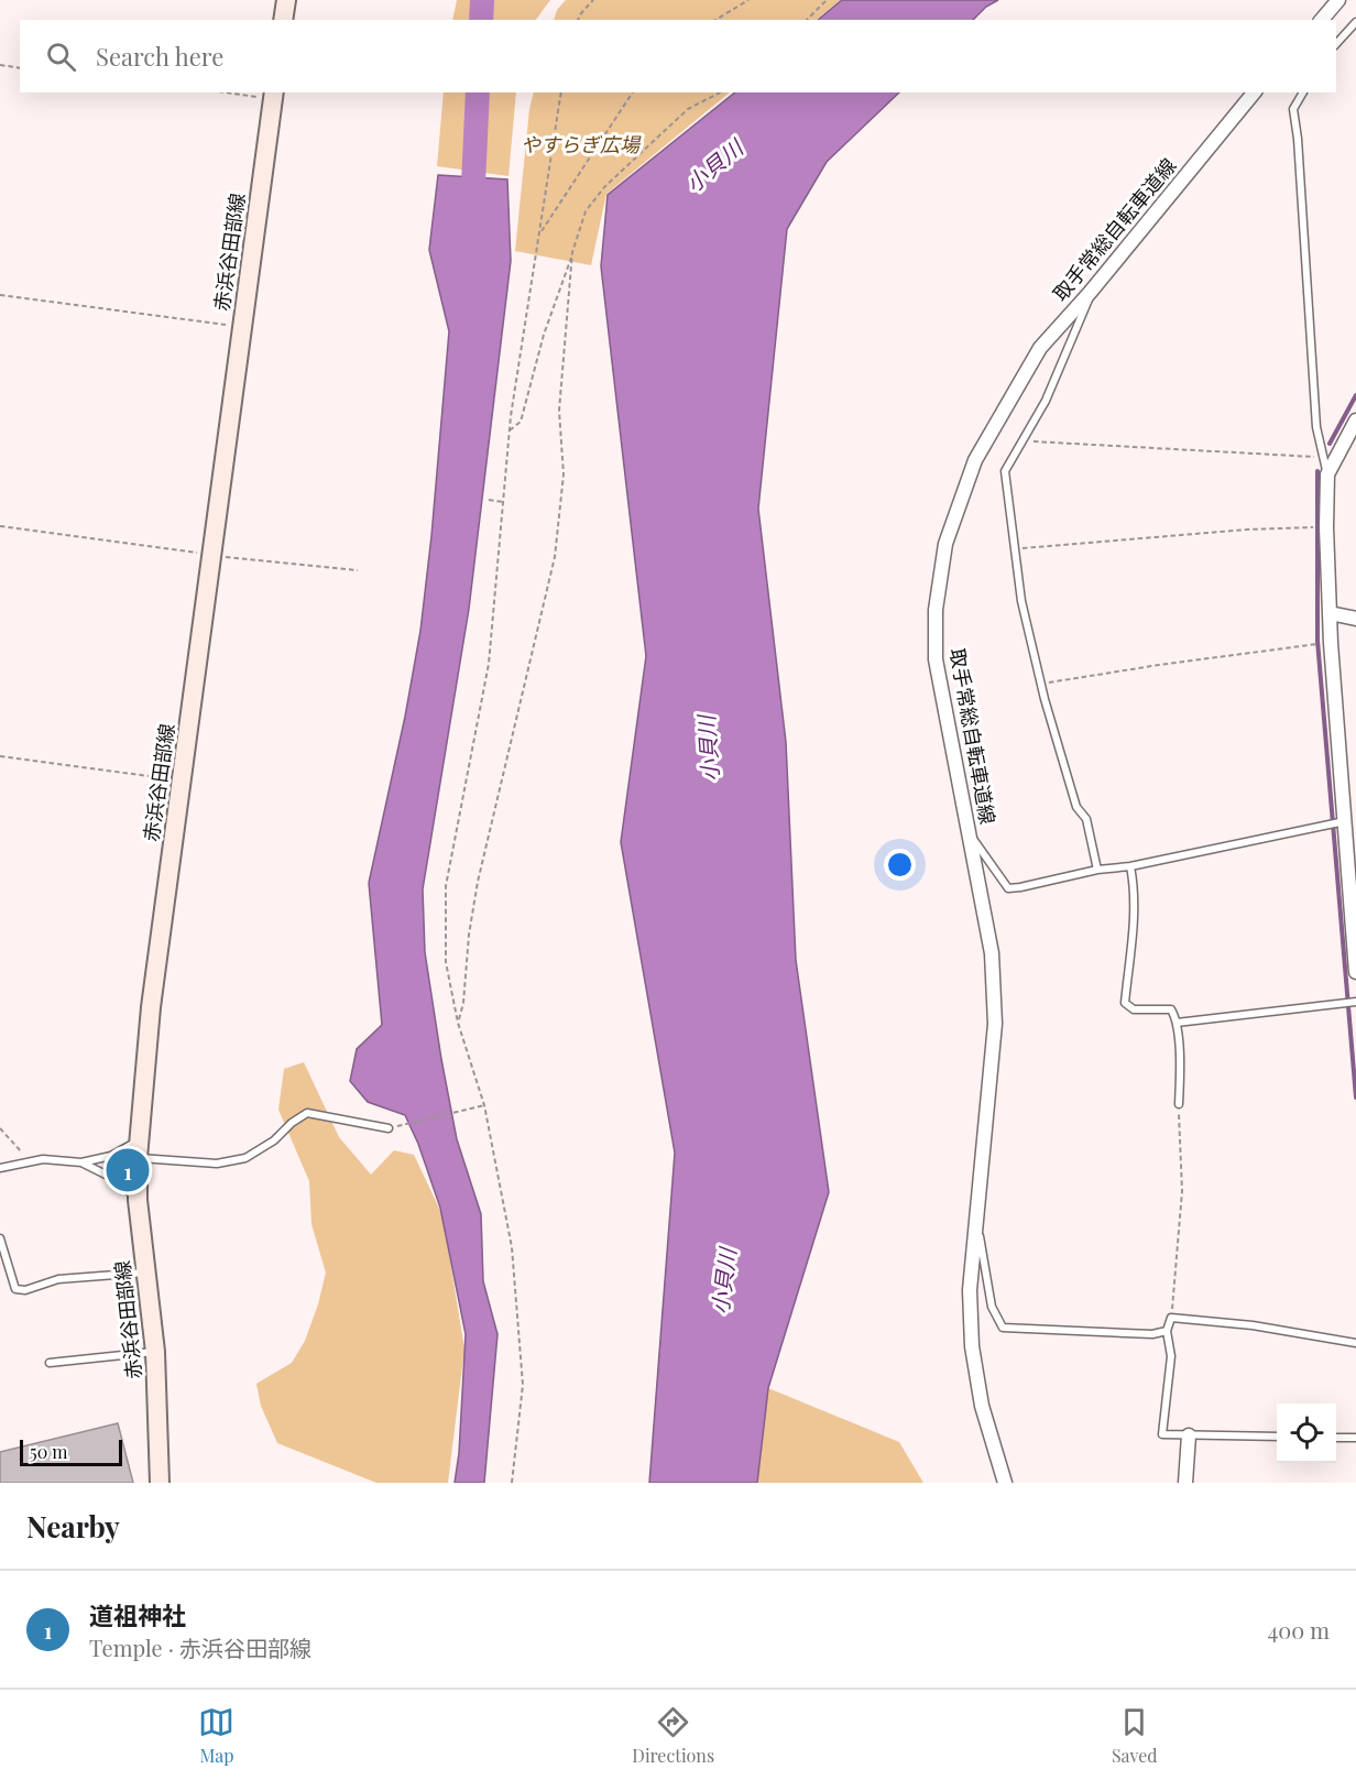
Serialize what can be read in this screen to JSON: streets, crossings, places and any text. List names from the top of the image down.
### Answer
{
  "streets": {
    "main road": ["赤浜谷田部線"],
    "street": ["取手常総自転車道線"]
  },
  "water": ["小貝川"],
  "parks": ["やすらぎ広場"],
  "scale_bar": "50 m",
  "page": {
    "search": "Search here",
    "pins": "1",
    "scale": "50 m",
    "heading": "Nearby",
    "list": [
      {
        "mark": "1",
        "name": "道祖神社",
        "note": "Temple · 赤浜谷田部線",
        "value": "400 m"
      }
    ],
    "nav": ["Map", "Directions", "Saved"]
  }
}
